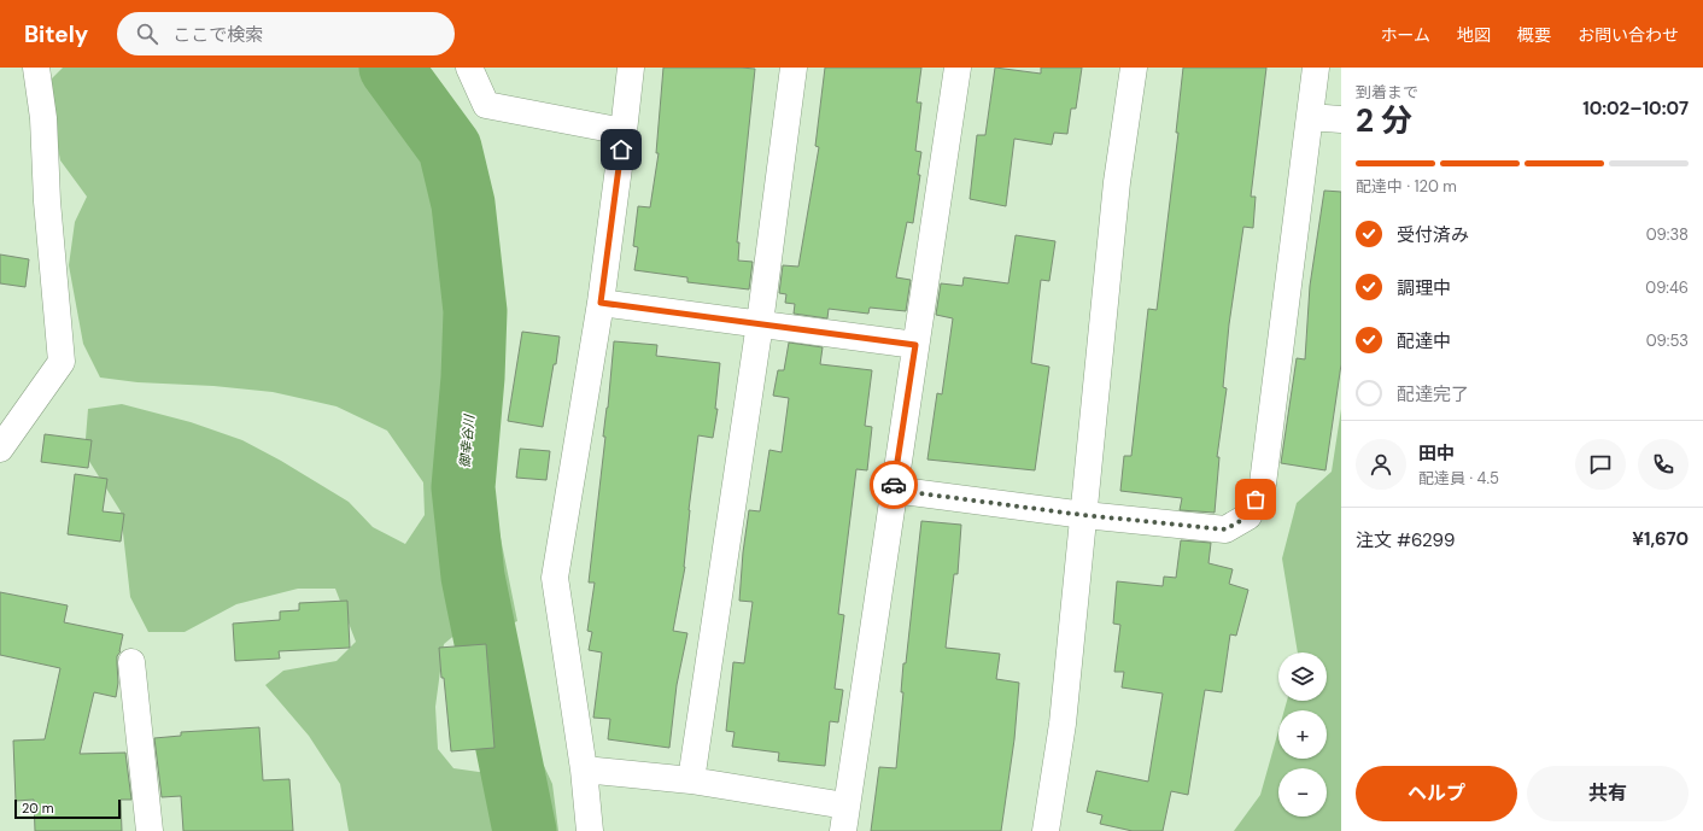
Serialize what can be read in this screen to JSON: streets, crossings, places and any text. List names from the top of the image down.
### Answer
{
  "water": ["御幸谷川"],
  "scale_bar": "20 m",
  "page": {
    "header": "Bitely",
    "search": "ここで検索",
    "nav": [
      "ホーム",
      "地図",
      "概要",
      "お問い合わせ"
    ],
    "heading": ["2 分", "到着まで", "10:02–10:07"],
    "panel": [
      "田中",
      "配達員 · 4.5",
      "注文 #6299",
      "¥1,670"
    ],
    "bar": "配達中 · 120 m",
    "list": [
      ["受付済み", "09:38"],
      ["調理中", "09:46"],
      ["配達中", "09:53"],
      "配達完了"
    ],
    "map_buttons": ["+", "−"],
    "buttons": ["ヘルプ", "共有"],
    "scale": "20 m"
  }
}
